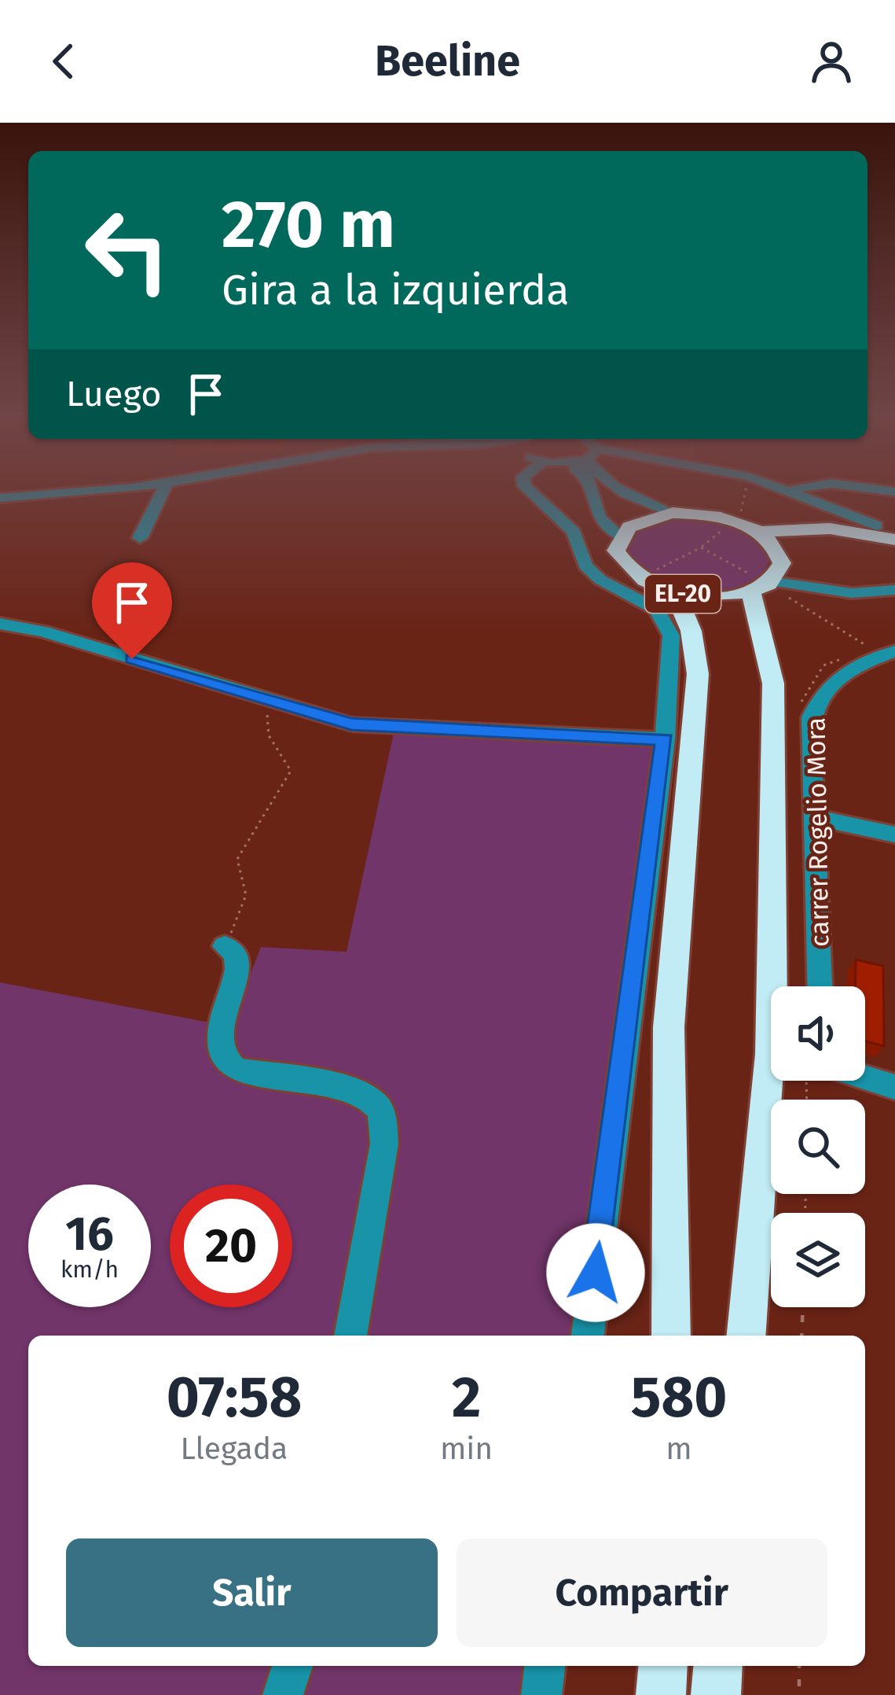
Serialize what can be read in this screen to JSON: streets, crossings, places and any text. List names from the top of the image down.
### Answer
{
  "streets": {
    "highway": ["EL-20"],
    "street": ["carrer Rogelio Mora"]
  },
  "page": {
    "header": "Beeline",
    "turn": ["270 m", "Gira a la izquierda"],
    "then": "Luego",
    "speed": "16 km/h",
    "limit": "20",
    "eta": [
      "07:58",
      "Llegada",
      "2",
      "min",
      "580",
      "m"
    ],
    "buttons": ["Salir", "Compartir"]
  }
}
